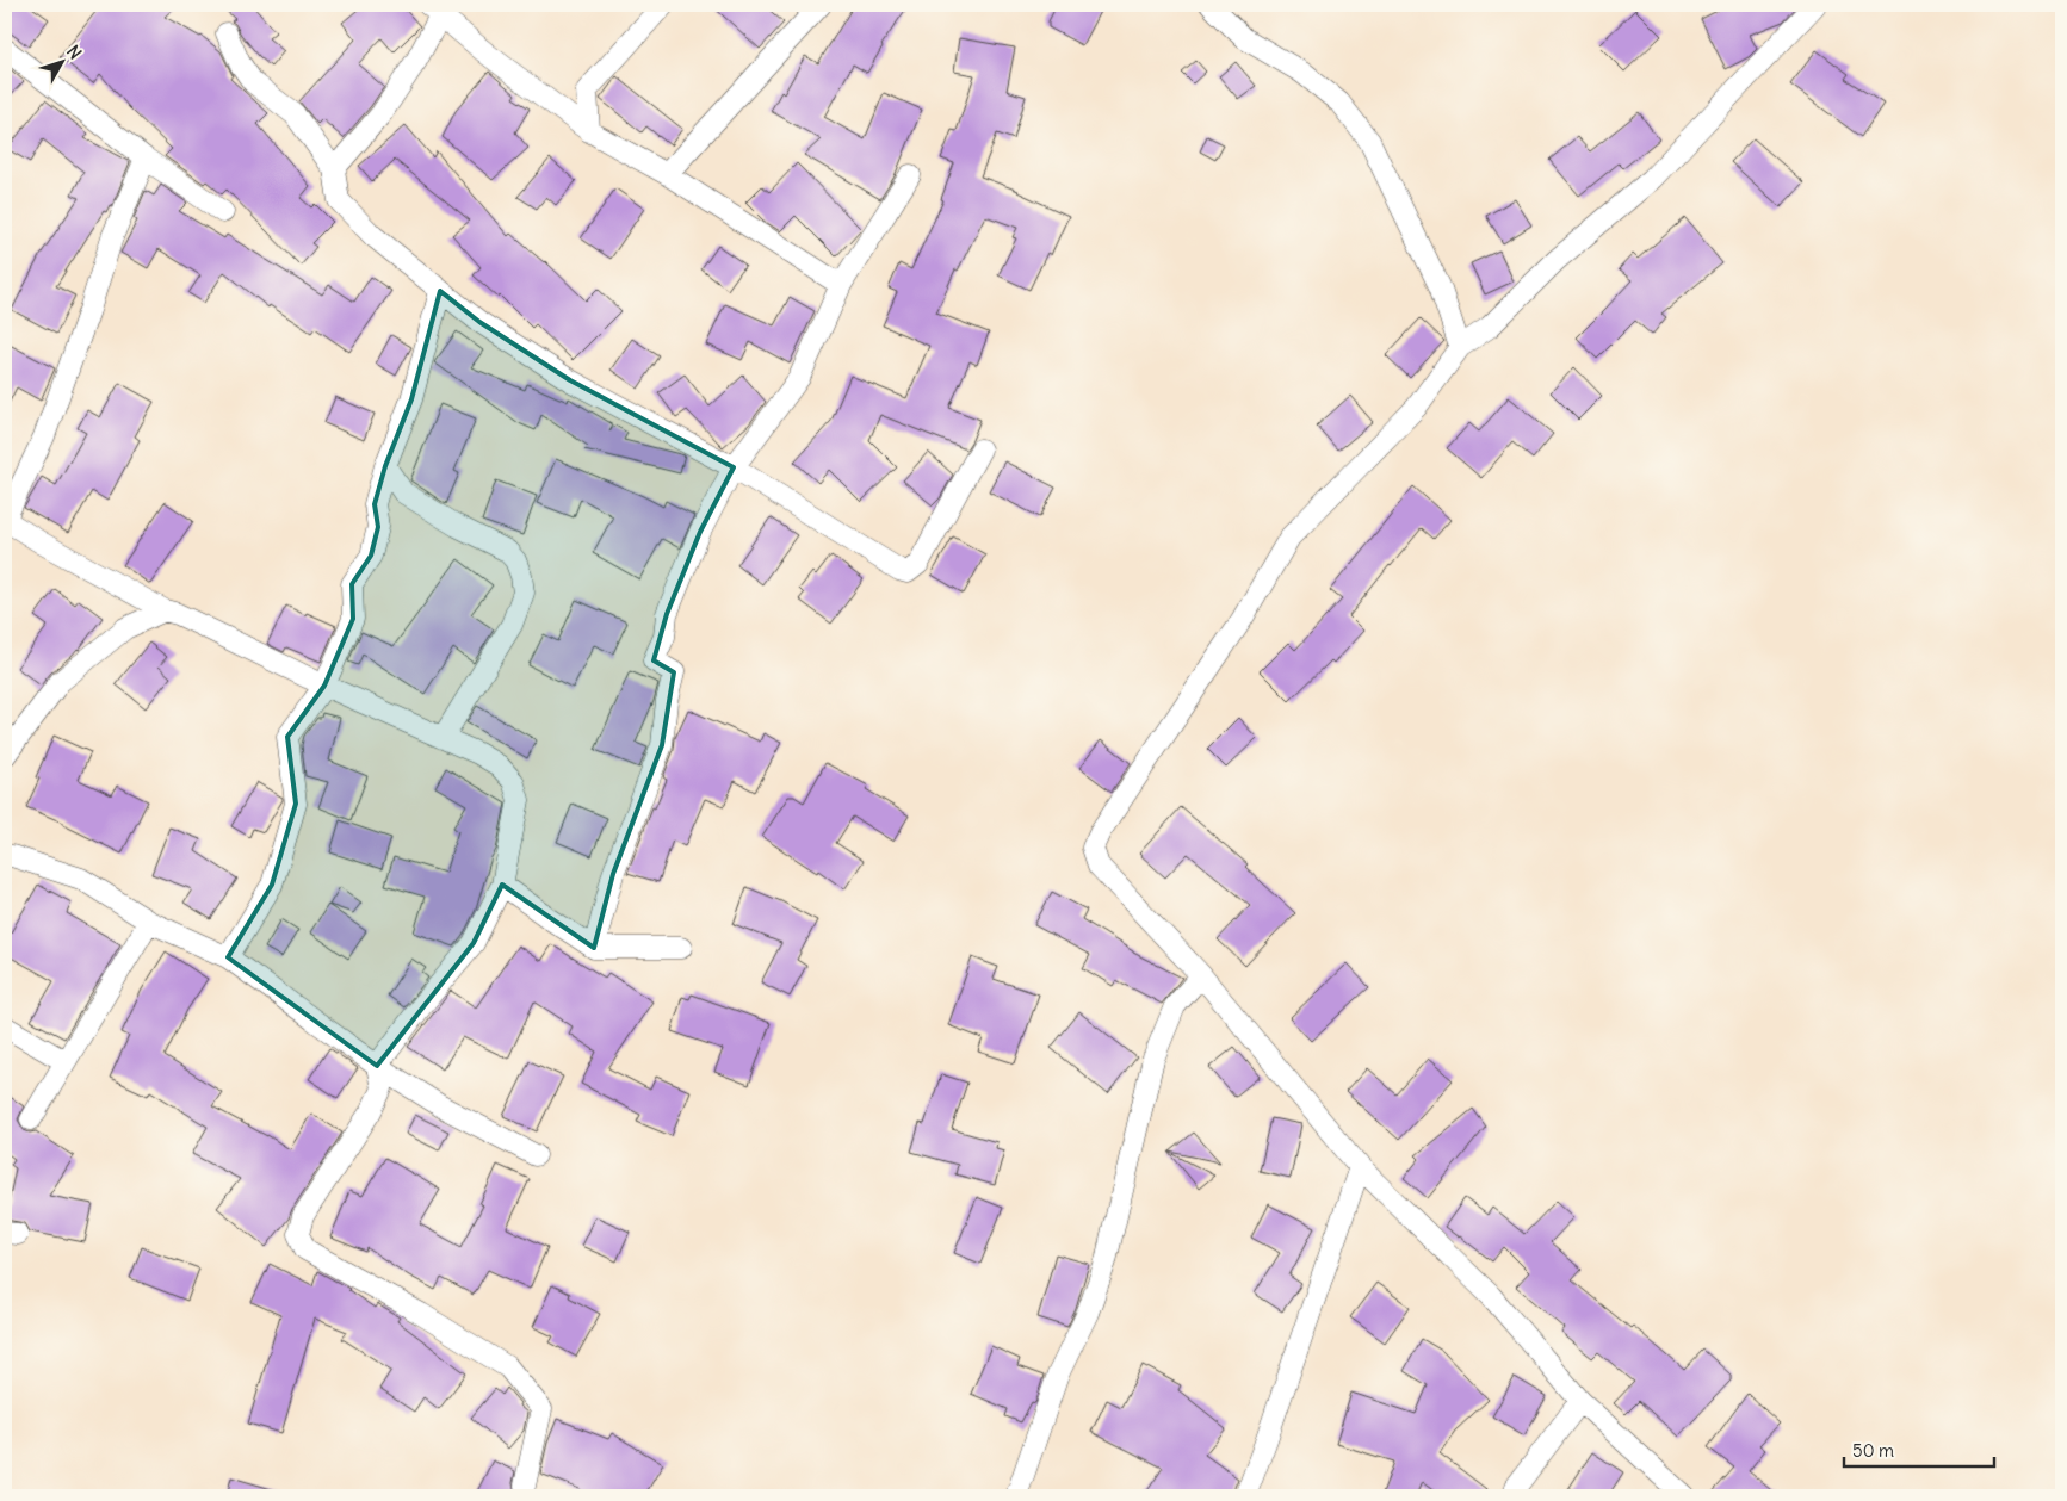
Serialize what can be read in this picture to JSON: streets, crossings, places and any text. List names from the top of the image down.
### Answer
{
  "scale_bar": "50 m",
  "north": "top right"
}
